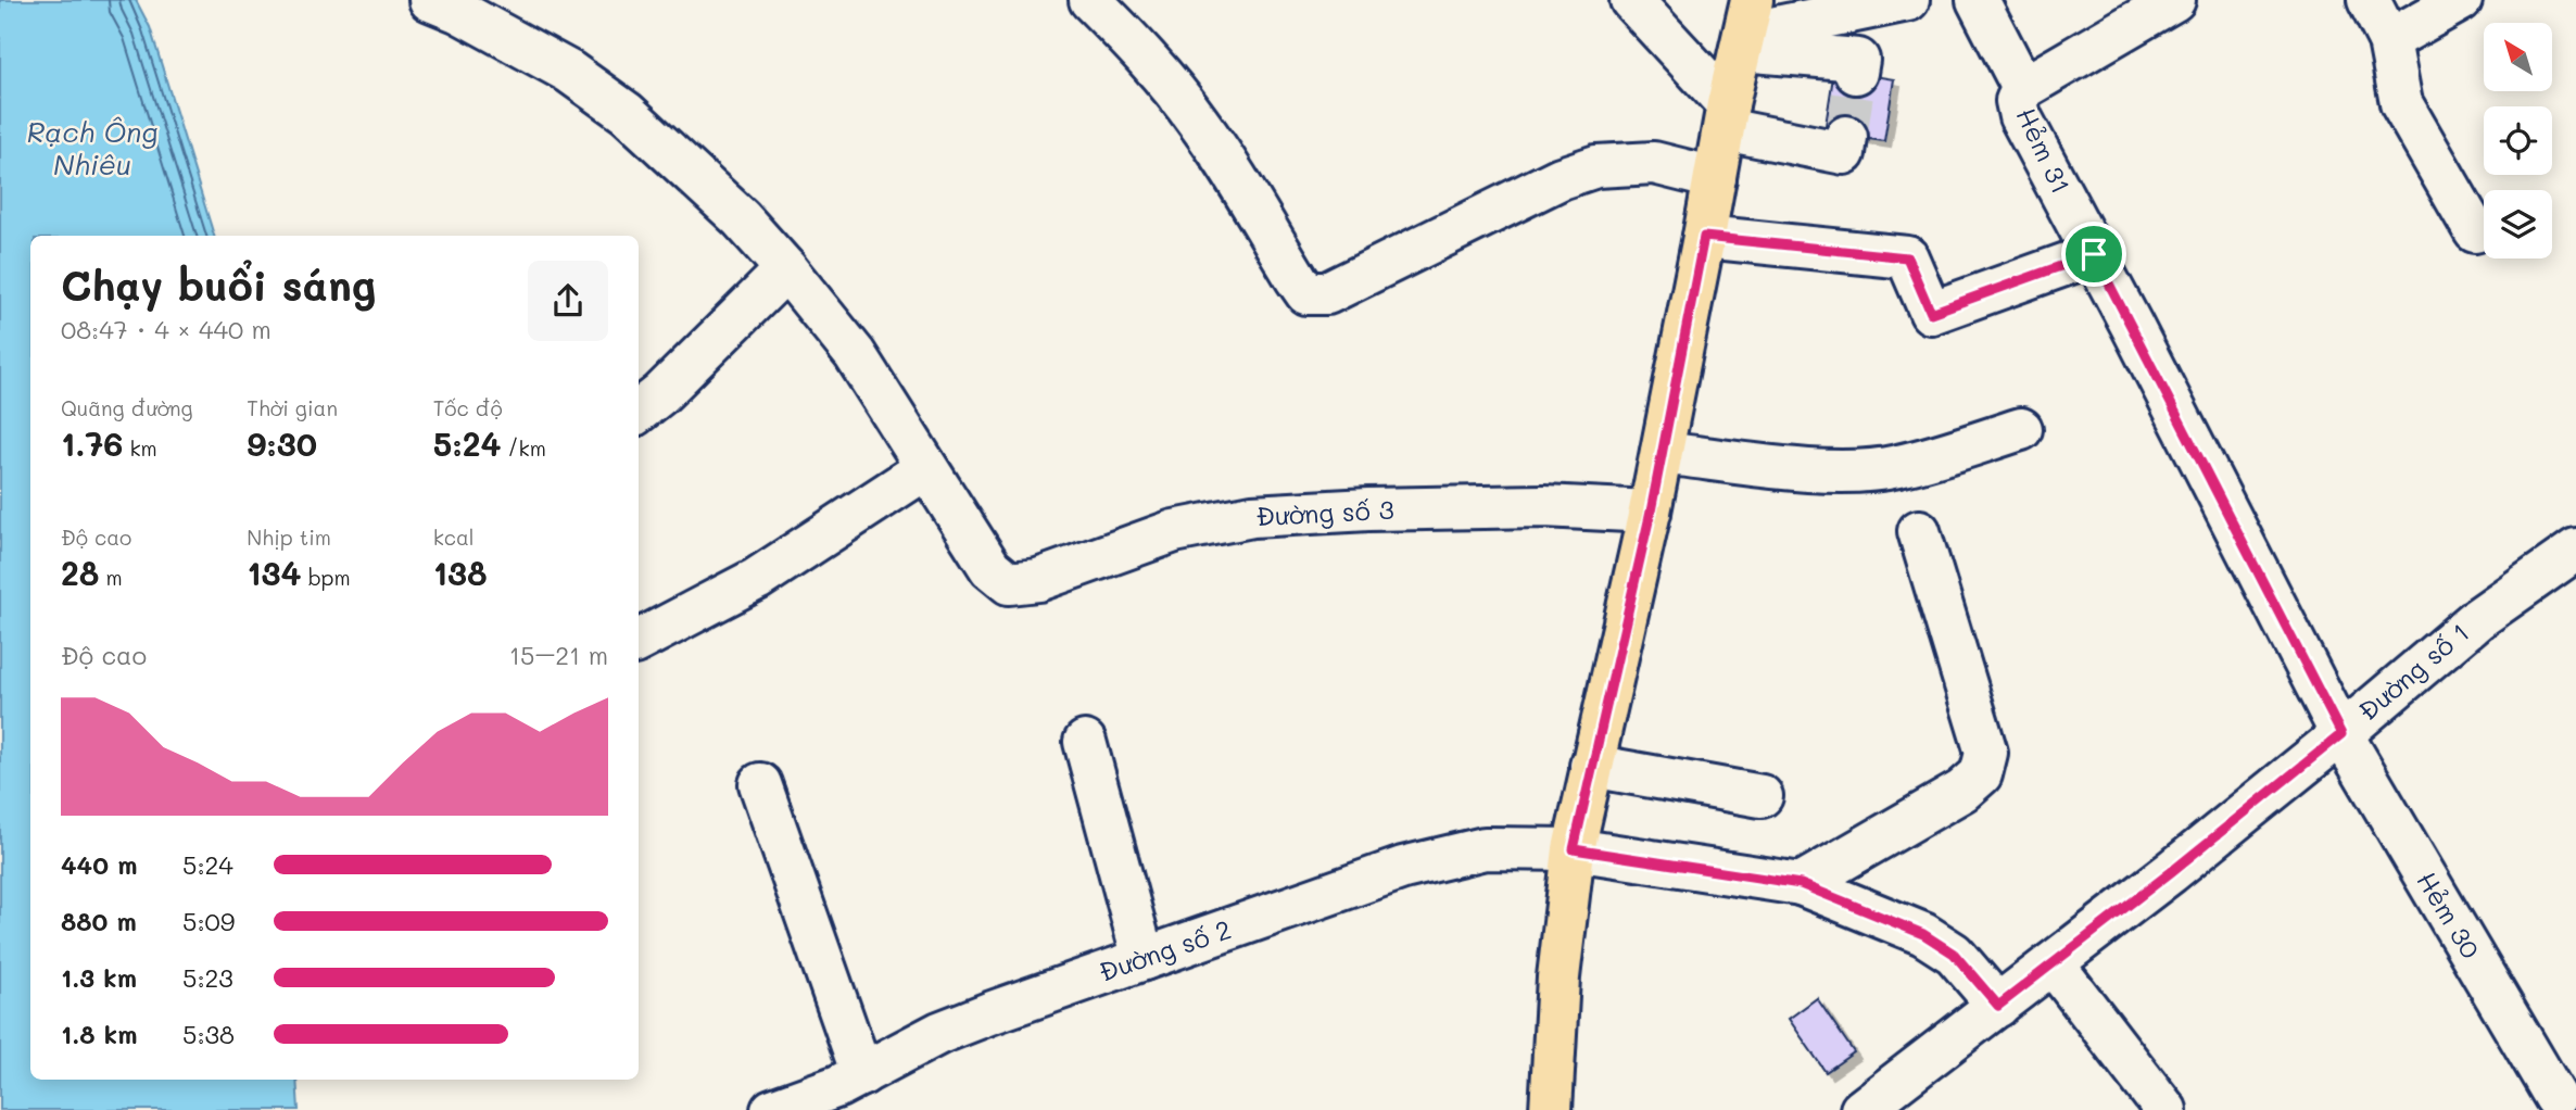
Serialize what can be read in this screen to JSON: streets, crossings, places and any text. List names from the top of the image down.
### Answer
{
  "streets": {
    "street": [
      "Hẻm 31",
      "Đường số 3",
      "Đường số 1",
      "Hẻm 30",
      "Đường số 2"
    ]
  },
  "crossings": [
    ["Hẻm 31", "Đường số 1"],
    ["Hẻm 31", "Hẻm 30"],
    ["Đường số 1", "Hẻm 30"],
    ["Đường số 1", "Đường số 2"]
  ],
  "water": ["Rạch Ông Nhiêu"],
  "north": "top left",
  "page": {
    "heading": ["Chạy buổi sáng", "08:47 · 4 × 440 m"],
    "stats": [
      ["Quãng đường", "1.76 km"],
      ["Thời gian", "9:30"],
      ["Tốc độ", "5:24 /km"],
      ["Độ cao", "28 m"],
      ["Nhịp tim", "134 bpm"],
      ["kcal", "138"]
    ],
    "chart": ["Độ cao", "15–21 m"],
    "list": [
      {
        "name": "440 m",
        "note": "5:24"
      },
      {
        "name": "880 m",
        "note": "5:09"
      },
      {
        "name": "1.3 km",
        "note": "5:23"
      },
      {
        "name": "1.8 km",
        "note": "5:38"
      }
    ]
  }
}
